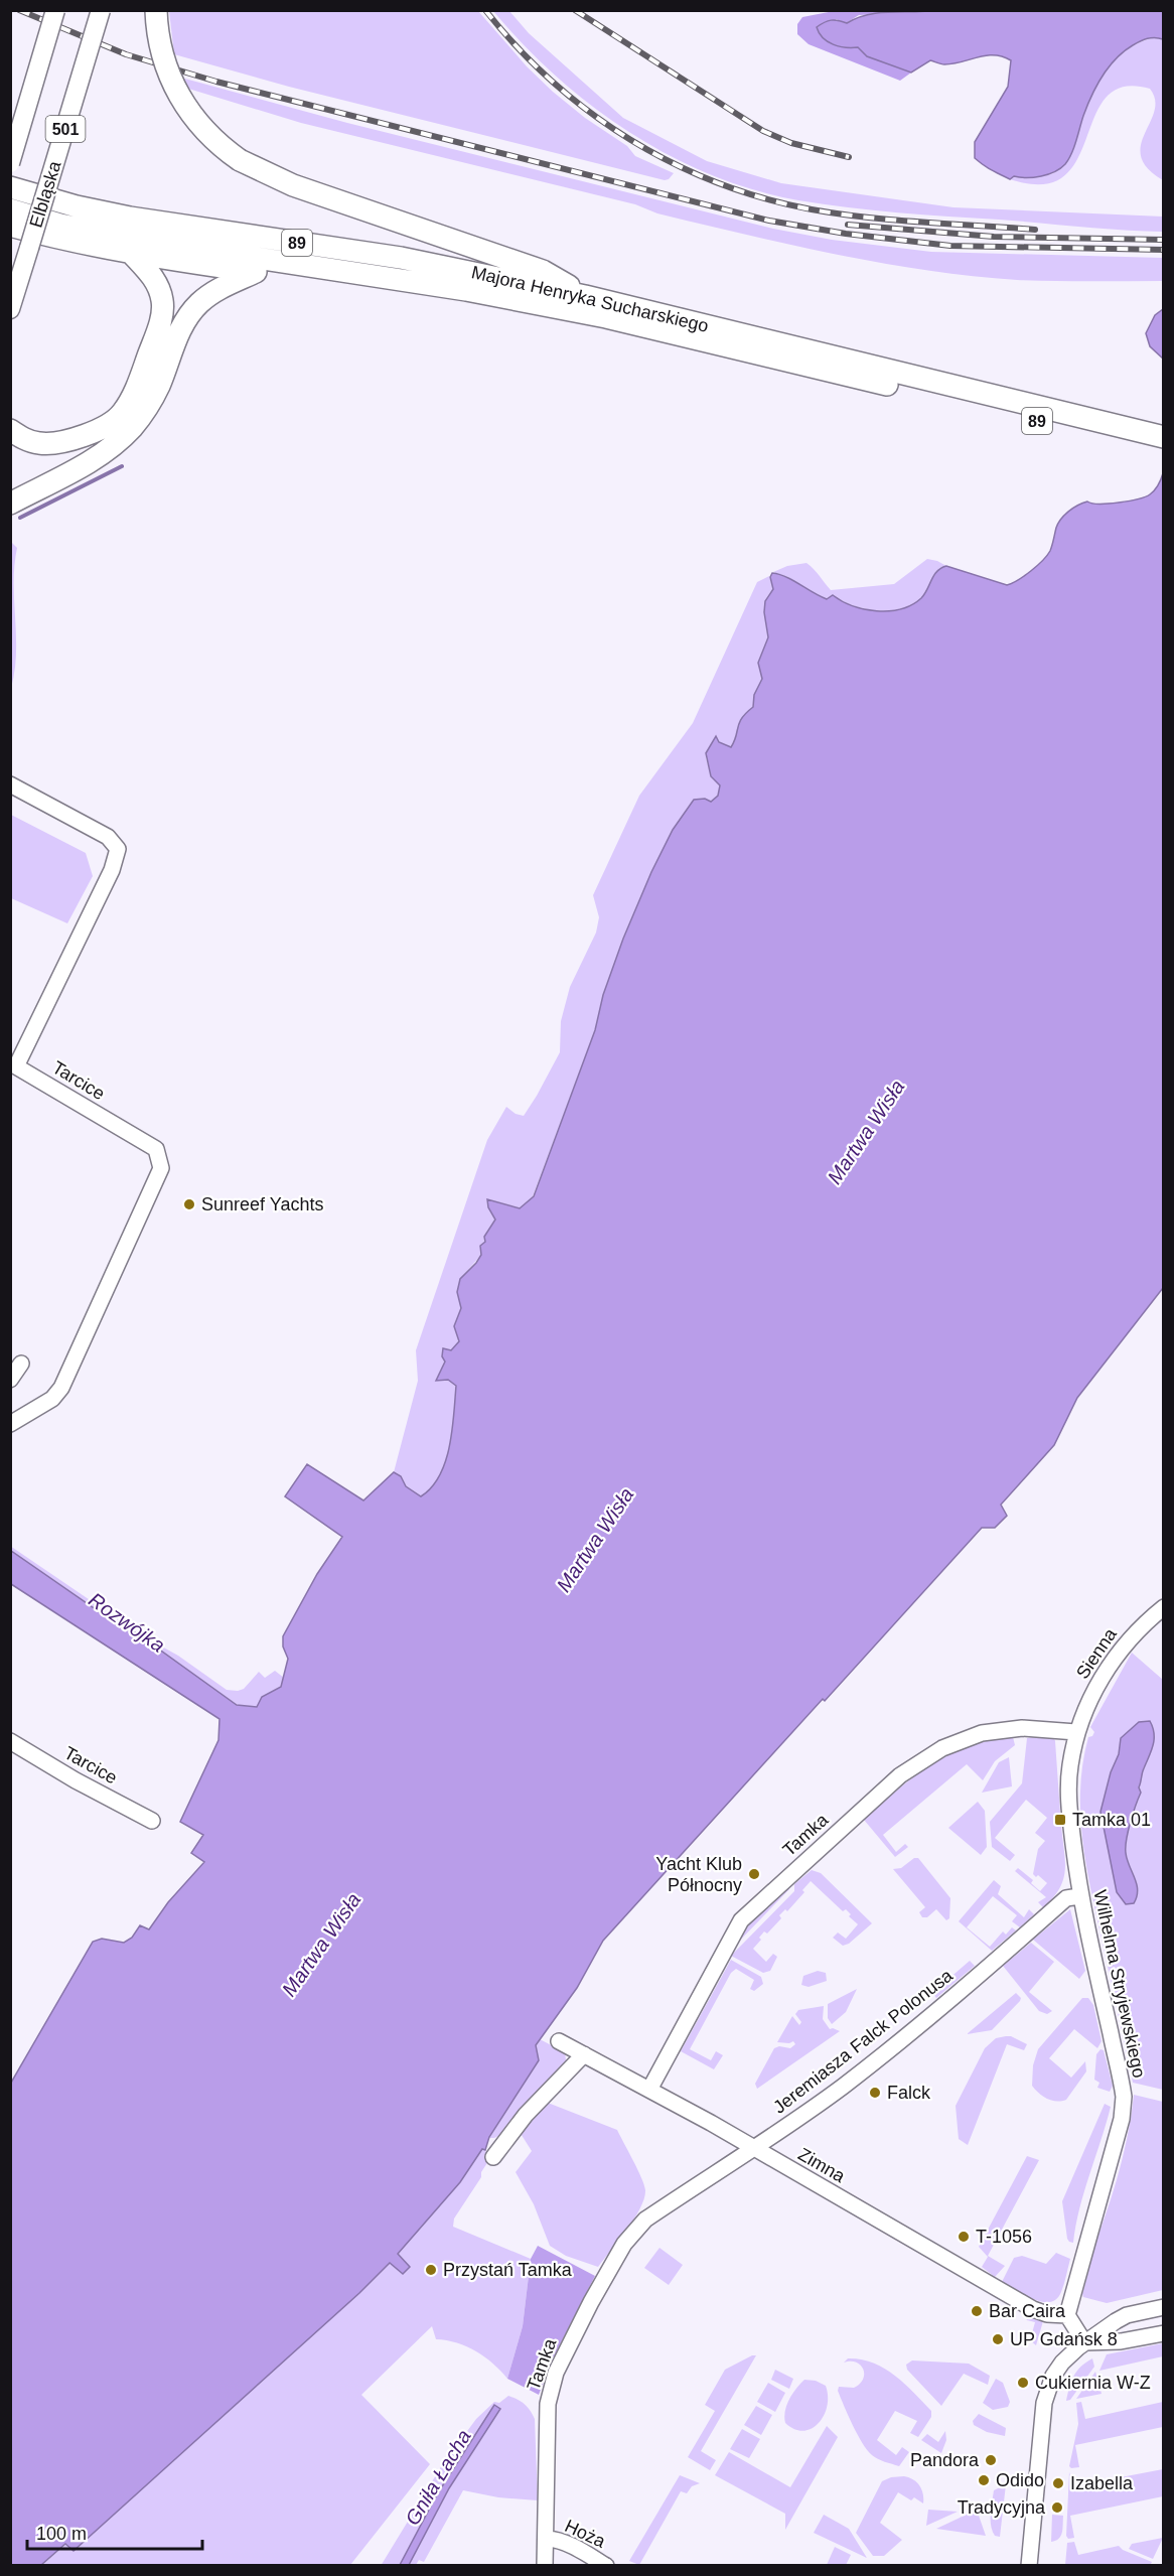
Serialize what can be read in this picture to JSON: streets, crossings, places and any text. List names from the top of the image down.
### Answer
{
  "streets": {
    "highway": ["89", "Majora Henryka Sucharskiego"],
    "main road": ["501", "Elbląska"],
    "street": [
      "Tarcice",
      "Sienna",
      "Tamka",
      "Wilhelma Stryjewskiego",
      "Jeremiasza Falck Polonusa",
      "Zimna",
      "Hoża"
    ]
  },
  "crossings": [
    ["Sienna", "Tamka"],
    ["Sienna", "Wilhelma Stryjewskiego"],
    ["Tamka", "Wilhelma Stryjewskiego"],
    ["Tamka", "Jeremiasza Falck Polonusa"],
    ["Tamka", "Zimna"],
    ["Tamka", "Hoża"],
    ["Wilhelma Stryjewskiego", "Jeremiasza Falck Polonusa"],
    ["Wilhelma Stryjewskiego", "Zimna"],
    ["Jeremiasza Falck Polonusa", "Zimna"]
  ],
  "water": ["Martwa Wisła", "Rozwójka", "Gniła Łacha"],
  "places": {
    "other": [
      "Sunreef Yachts",
      "Yacht Klub Północny",
      "Falck",
      "T-1056",
      "Przystań Tamka",
      "Bar Caira",
      "UP Gdańsk 8",
      "Cukiernia W-Z",
      "Pandora",
      "Odido",
      "Izabella",
      "Tradycyjna"
    ],
    "transit": ["Tamka 01"]
  },
  "scale_bar": "100 m"
}
